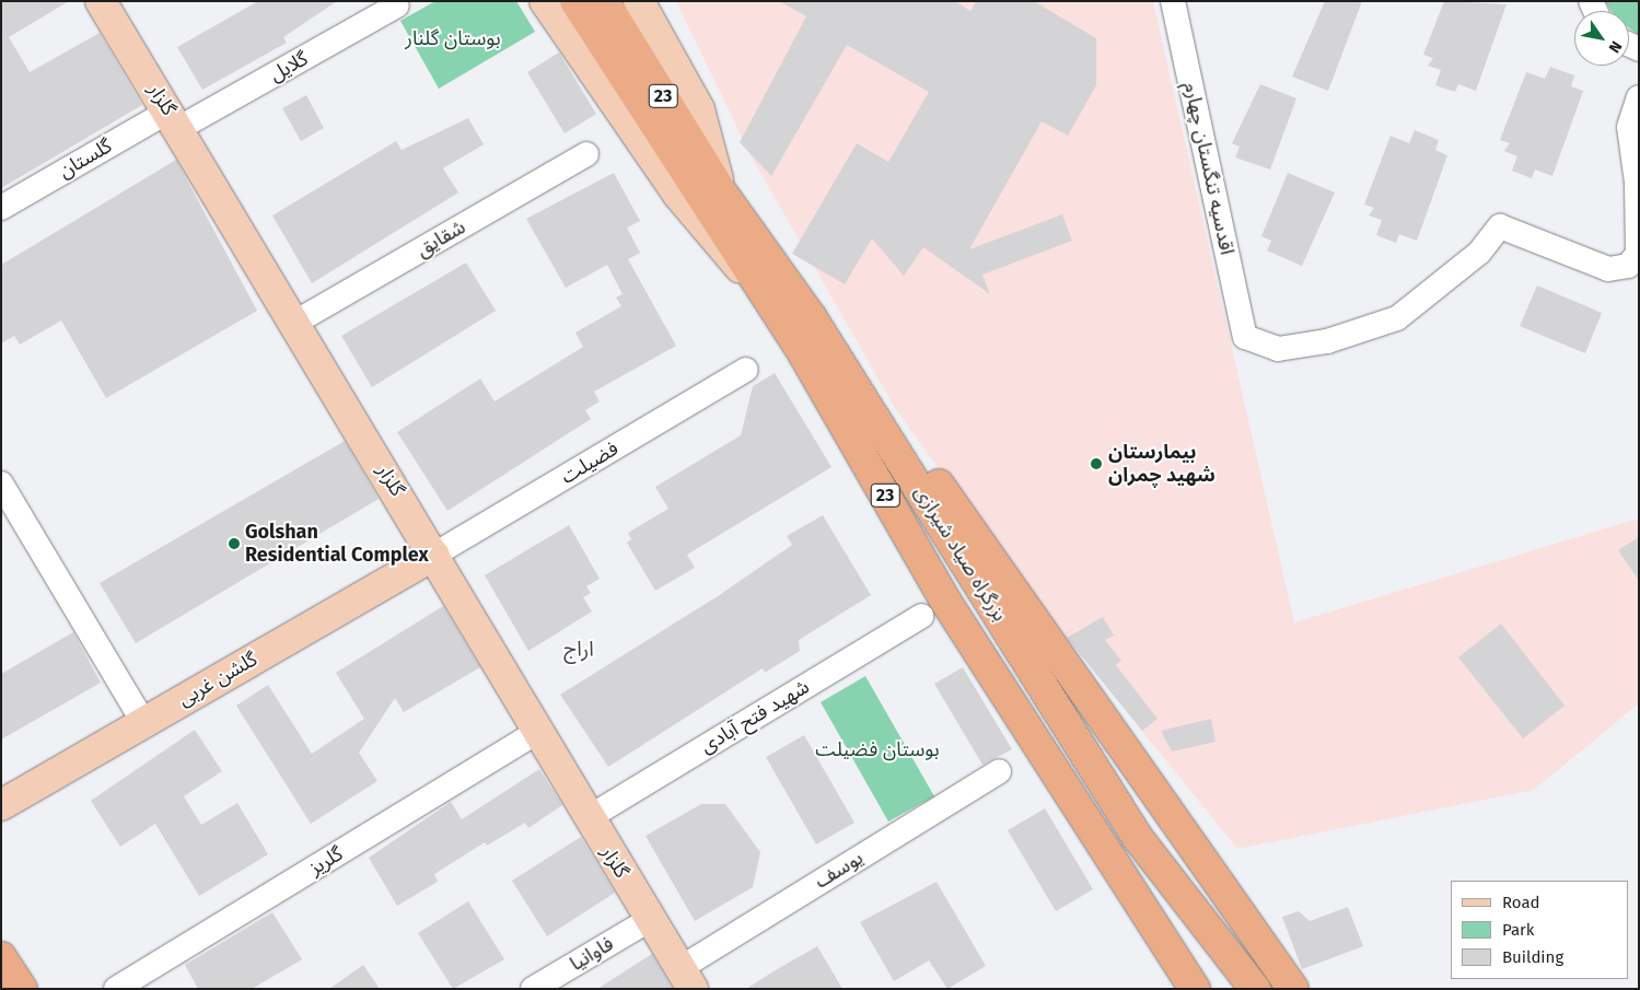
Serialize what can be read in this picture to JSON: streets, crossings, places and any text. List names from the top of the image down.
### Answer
{
  "streets": {
    "highway": ["23", "بزرگراه صیاد شیرازی"],
    "main road": ["گلزار", "گلشن غربی"],
    "street": [
      "گلایل",
      "گلستان",
      "اقدسیه تنگستان چهارم",
      "شقایق",
      "فضیلت",
      "شهید فتح آبادی",
      "گلریز",
      "یوسف",
      "فاوانیا"
    ]
  },
  "crossings": [
    ["گلایل", "گلزار"],
    ["گلایل", "گلستان"],
    ["گلزار", "گلستان"],
    ["گلزار", "شقایق"],
    ["گلزار", "فضیلت"],
    ["گلزار", "گلشن غربی"],
    ["گلزار", "شهید فتح آبادی"],
    ["گلزار", "گلریز"],
    ["گلزار", "یوسف"],
    ["گلزار", "فاوانیا"],
    ["فضیلت", "گلشن غربی"]
  ],
  "districts": ["اراج"],
  "parks": ["بوستان گلنار", "بوستان فضیلت"],
  "places": ["بیمارستان شهید چمران", "Golshan Residential Complex"],
  "legend": ["Road", "Park", "Building"],
  "north": "bottom right"
}
